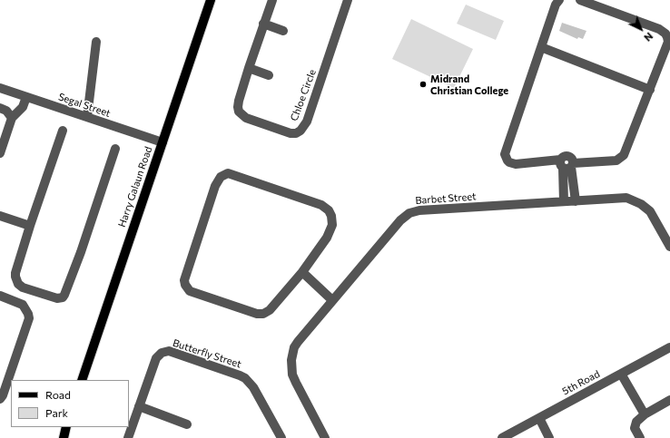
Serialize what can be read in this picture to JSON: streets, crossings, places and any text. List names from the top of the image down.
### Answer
{
  "streets": {
    "main road": ["Harry Galaun Road"],
    "street": [
      "Chloe Circle",
      "Segal Street",
      "Barbet Street",
      "Butterfly Street",
      "5th Road"
    ]
  },
  "crossings": [
    ["Segal Street", "Harry Galaun Road"]
  ],
  "places": ["Midrand Christian College"],
  "legend": ["Road", "Park"],
  "north": "bottom right"
}
